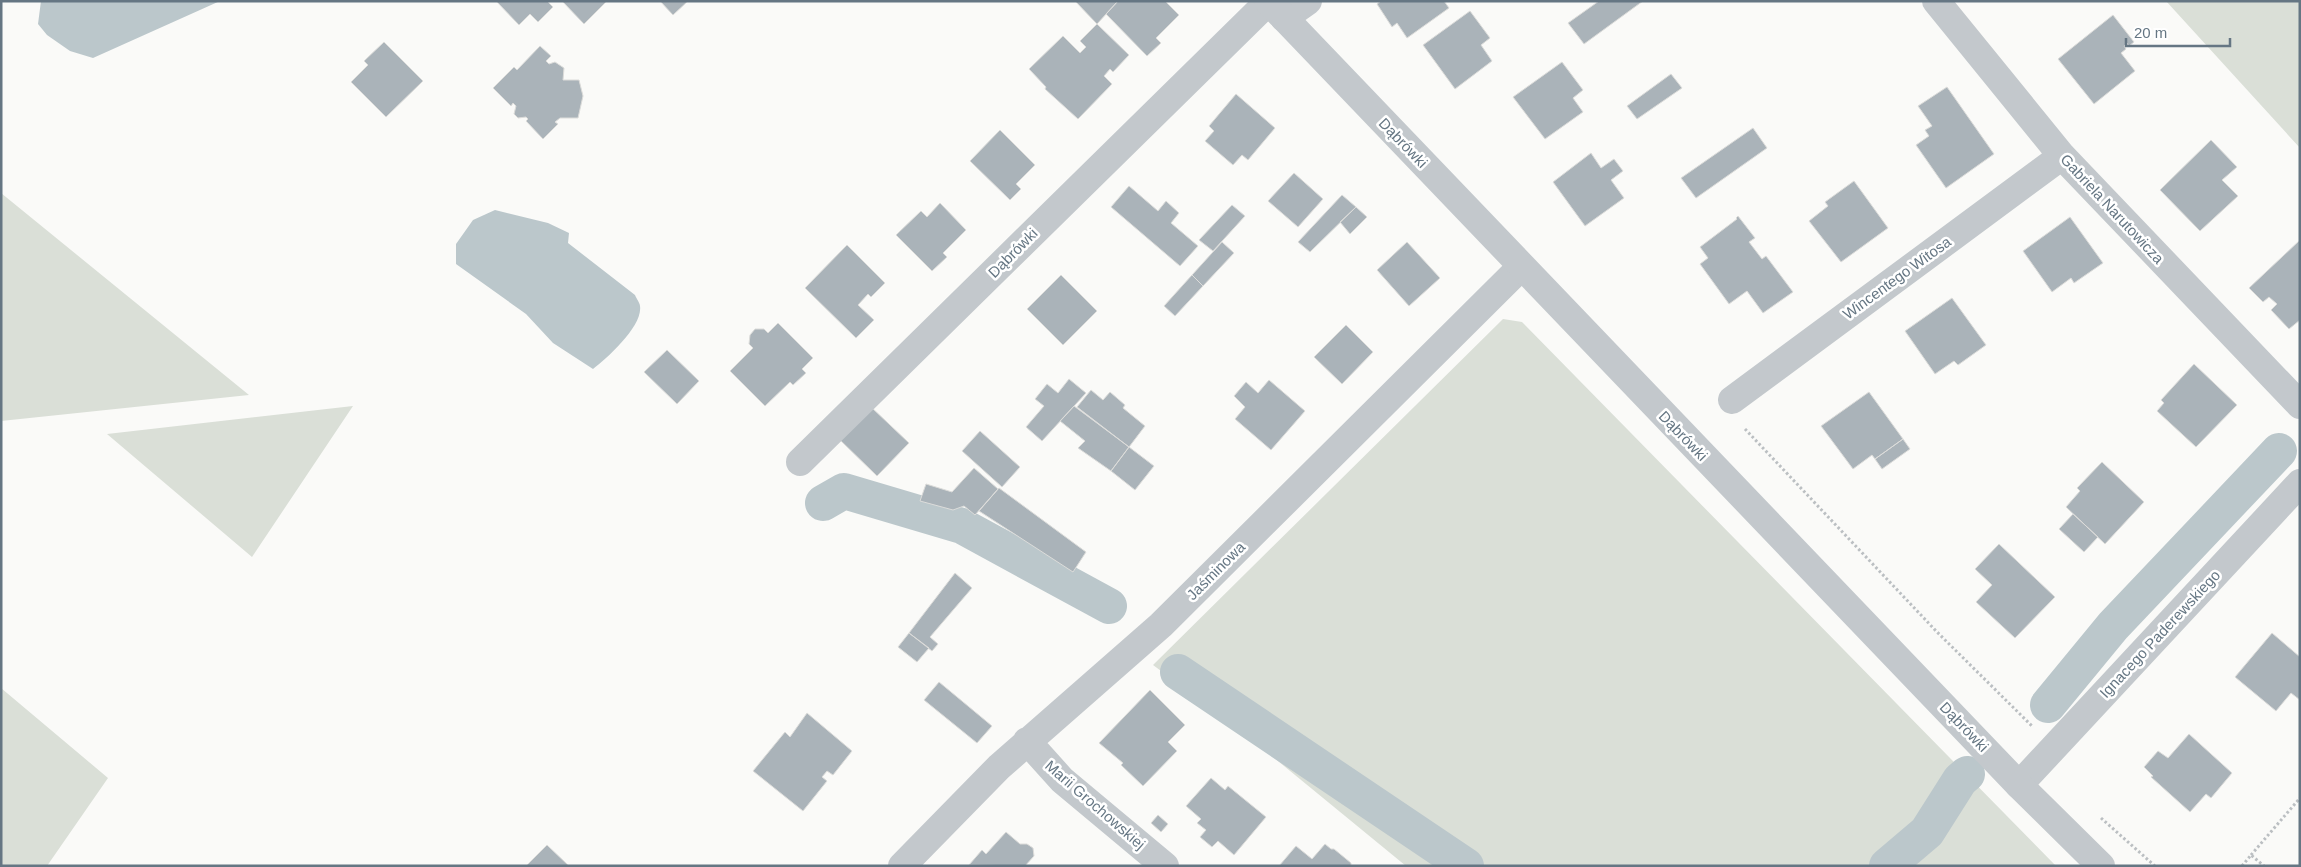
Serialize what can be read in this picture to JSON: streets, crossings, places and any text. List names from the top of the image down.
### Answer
{
  "streets": {
    "street": [
      "Dąbrówki",
      "Gabriela Narutowicza",
      "Wincentego Witosa",
      "Jaśminowa",
      "Ignacego Paderewskiego",
      "Marii Grochowskiej"
    ]
  },
  "crossings": [
    ["Dąbrówki", "Jaśminowa"],
    ["Dąbrówki", "Ignacego Paderewskiego"],
    ["Gabriela Narutowicza", "Wincentego Witosa"],
    ["Jaśminowa", "Marii Grochowskiej"]
  ],
  "scale_bar": "20 m"
}
